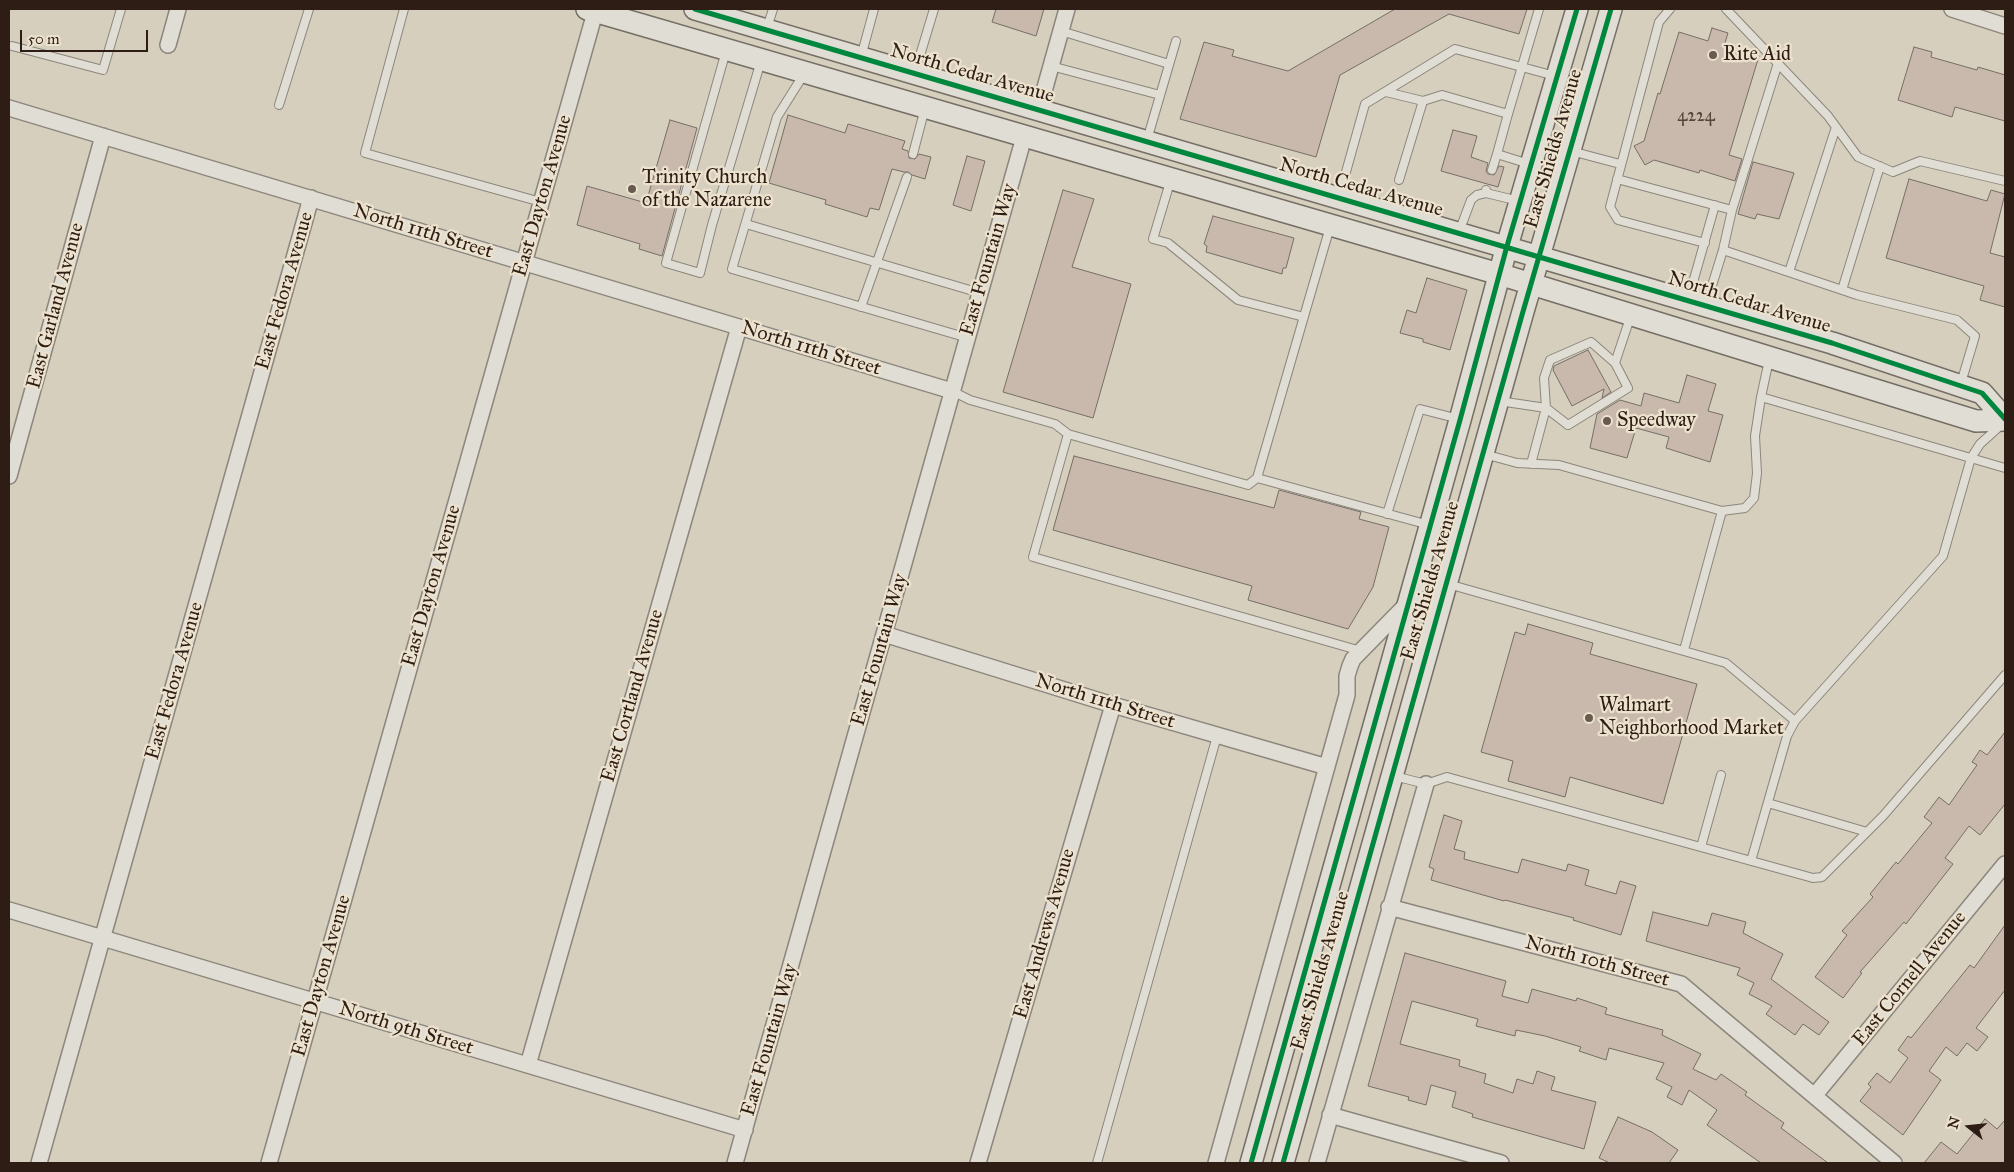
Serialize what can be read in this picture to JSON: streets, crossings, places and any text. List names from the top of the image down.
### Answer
{
  "streets": {
    "main road": ["North Cedar Avenue", "East Shields Avenue"],
    "street": [
      "East Dayton Avenue",
      "North 11th Street",
      "East Fountain Way",
      "East Fedora Avenue",
      "East Garland Avenue",
      "East Cortland Avenue",
      "East Andrews Avenue",
      "North 10th Street",
      "East Cornell Avenue",
      "North 9th Street"
    ]
  },
  "crossings": [
    ["North Cedar Avenue", "East Shields Avenue"],
    ["East Dayton Avenue", "North 11th Street"],
    ["East Dayton Avenue", "North 9th Street"],
    ["North 11th Street", "East Fountain Way"],
    ["North 11th Street", "East Fedora Avenue"],
    ["North 11th Street", "East Garland Avenue"],
    ["North 11th Street", "East Cortland Avenue"],
    ["North 11th Street", "East Andrews Avenue"],
    ["East Fountain Way", "North 9th Street"],
    ["East Fedora Avenue", "North 9th Street"],
    ["East Cortland Avenue", "North 9th Street"],
    ["North 10th Street", "East Cornell Avenue"]
  ],
  "places": [
    "Rite Aid",
    "Trinity Church of the Nazarene",
    "Speedway",
    "Walmart Neighborhood Market"
  ],
  "house_numbers": ["4224"],
  "scale_bar": "50 m",
  "north": "left"
}
